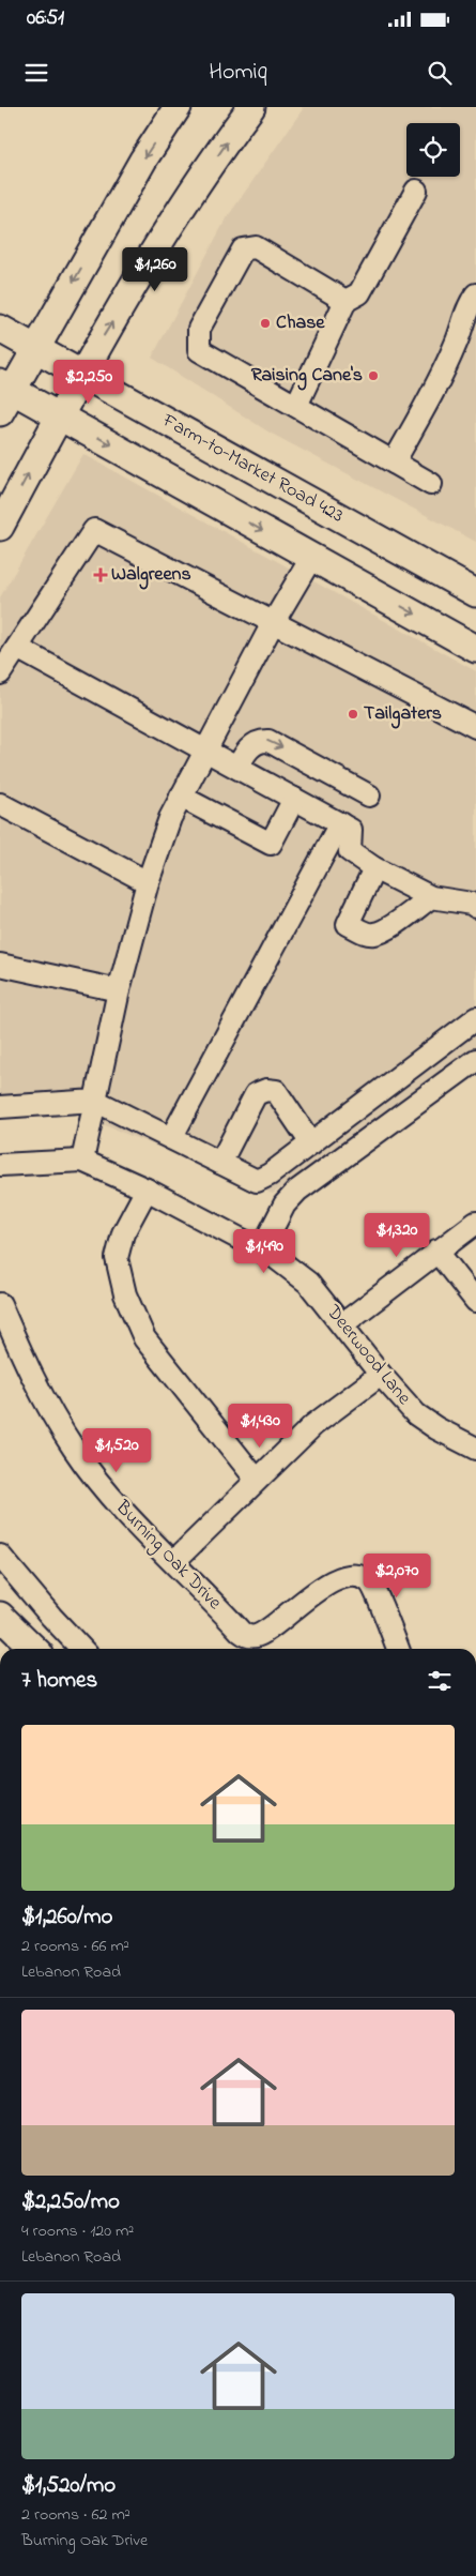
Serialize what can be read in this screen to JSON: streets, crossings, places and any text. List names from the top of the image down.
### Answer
{
  "streets": {
    "main road": ["Farm-to-Market Road 423"],
    "street": ["Deerwood Lane", "Burning Oak Drive"]
  },
  "places": {
    "other": ["Chase", "Raising Cane's", "Tailgaters"],
    "health": ["Walgreens"]
  },
  "page": {
    "status": "06:51",
    "header": "Homiq",
    "price": [
      "$1,260",
      "$2,250",
      "$1,320",
      "$1,490",
      "$1,430",
      "$1,520",
      "$2,070"
    ],
    "heading": "7 homes",
    "list": [
      {
        "name": "$1,260/mo",
        "note": "2 rooms · 66 m² · Lebanon Road"
      },
      {
        "name": "$2,250/mo",
        "note": "4 rooms · 120 m² · Lebanon Road"
      },
      {
        "name": "$1,520/mo",
        "note": "2 rooms · 62 m² · Burning Oak Drive"
      }
    ]
  }
}
